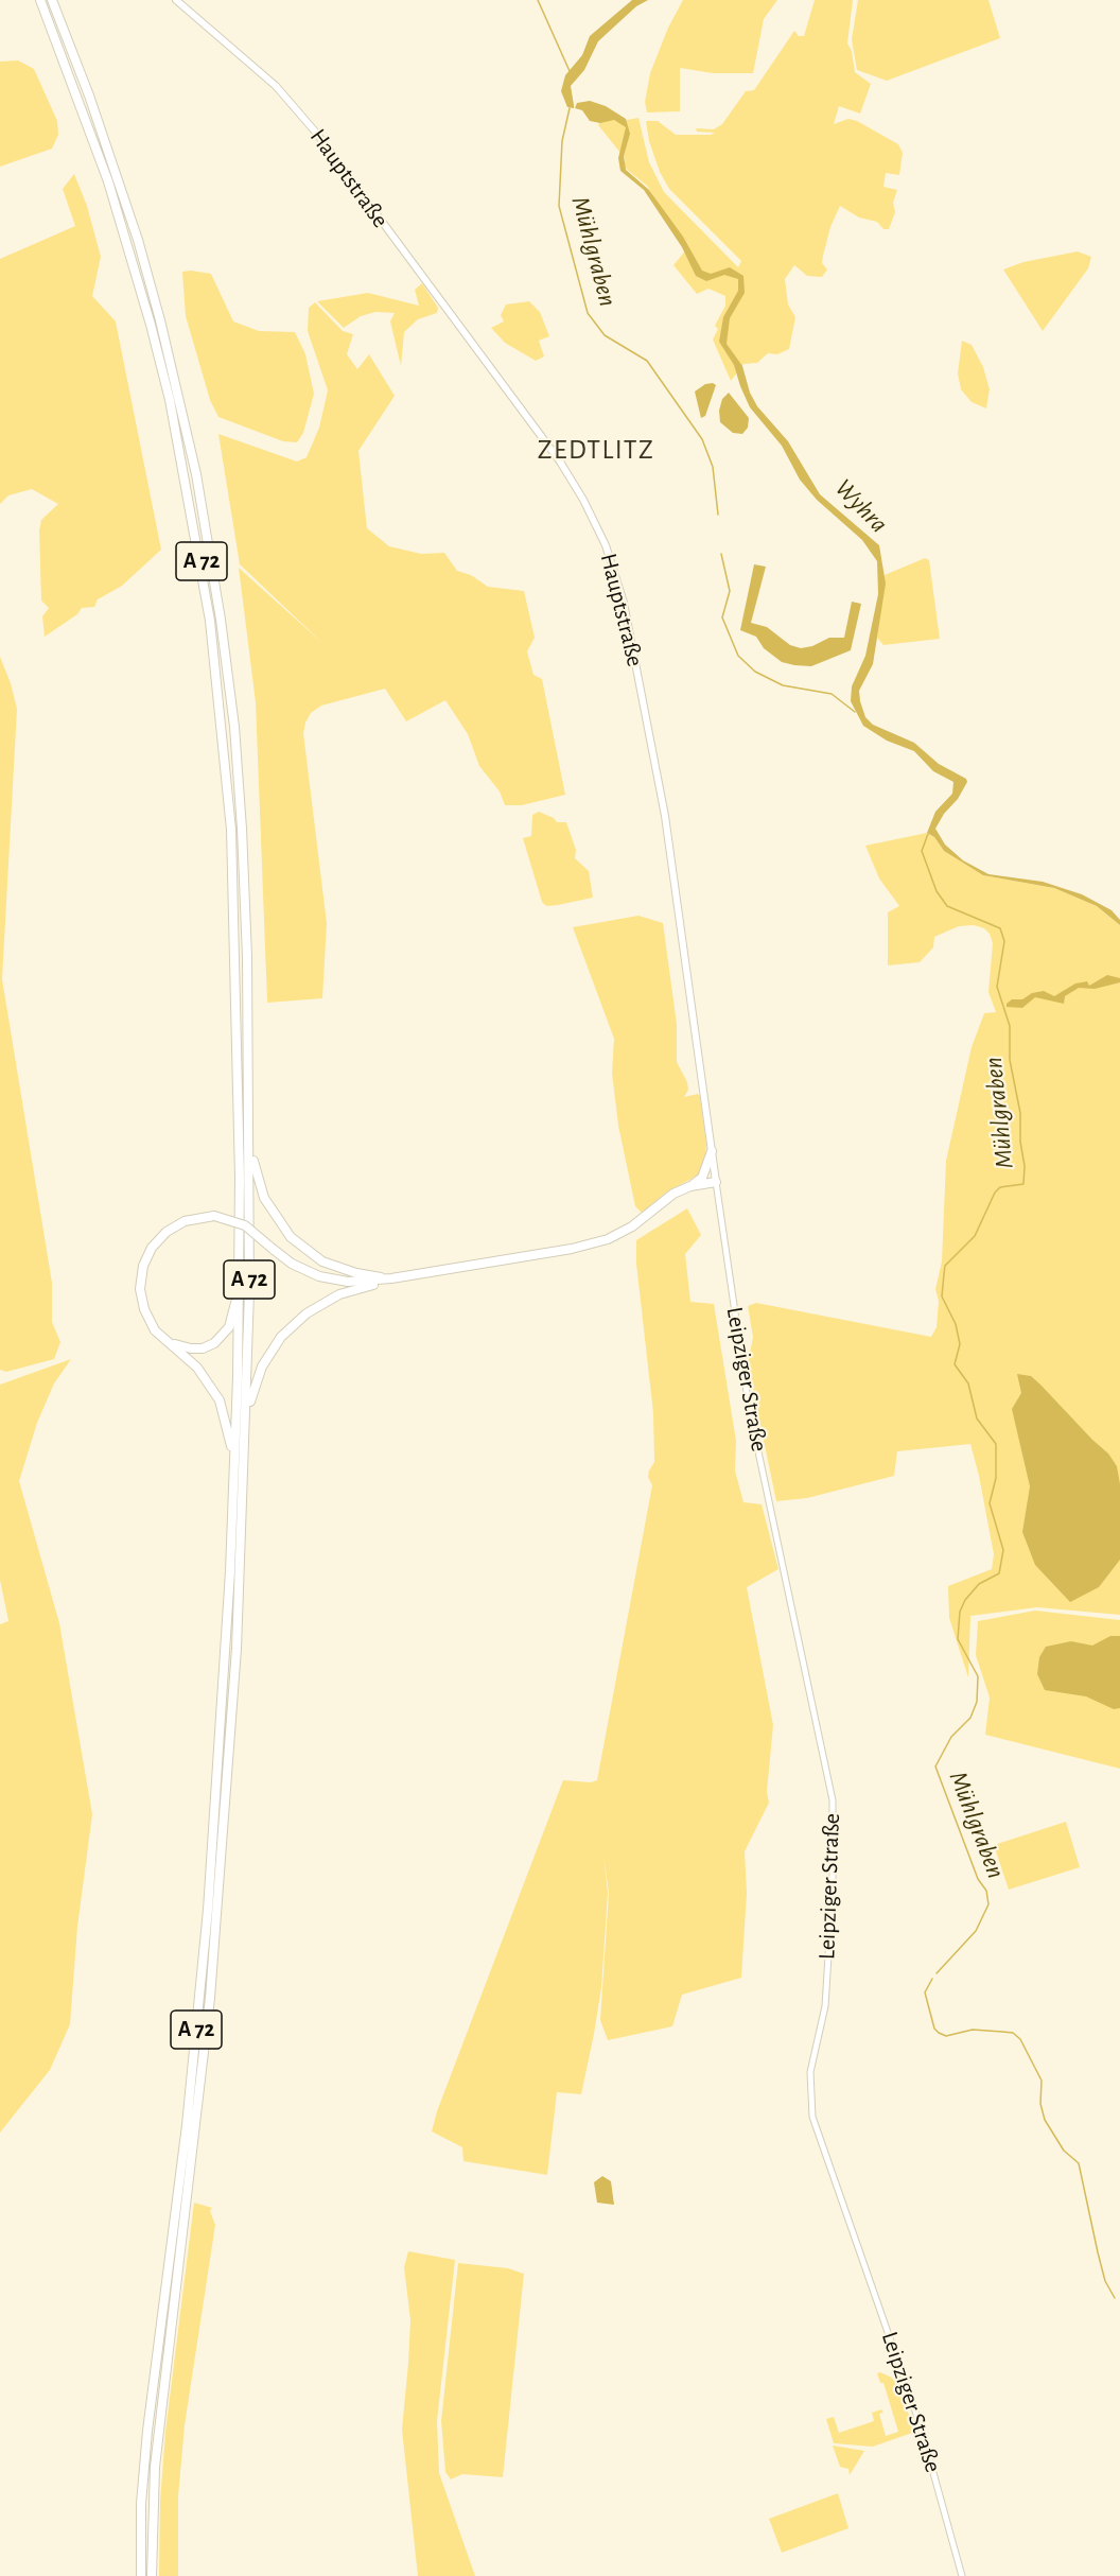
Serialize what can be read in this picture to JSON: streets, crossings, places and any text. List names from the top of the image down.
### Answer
{
  "streets": {
    "highway": ["A 72"],
    "main road": ["Hauptstraße"],
    "street": ["Leipziger Straße"]
  },
  "crossings": [
    ["Hauptstraße", "Leipziger Straße"]
  ],
  "districts": ["ZEDTLITZ"],
  "water": ["Mühlgraben", "Wyhra"]
}
